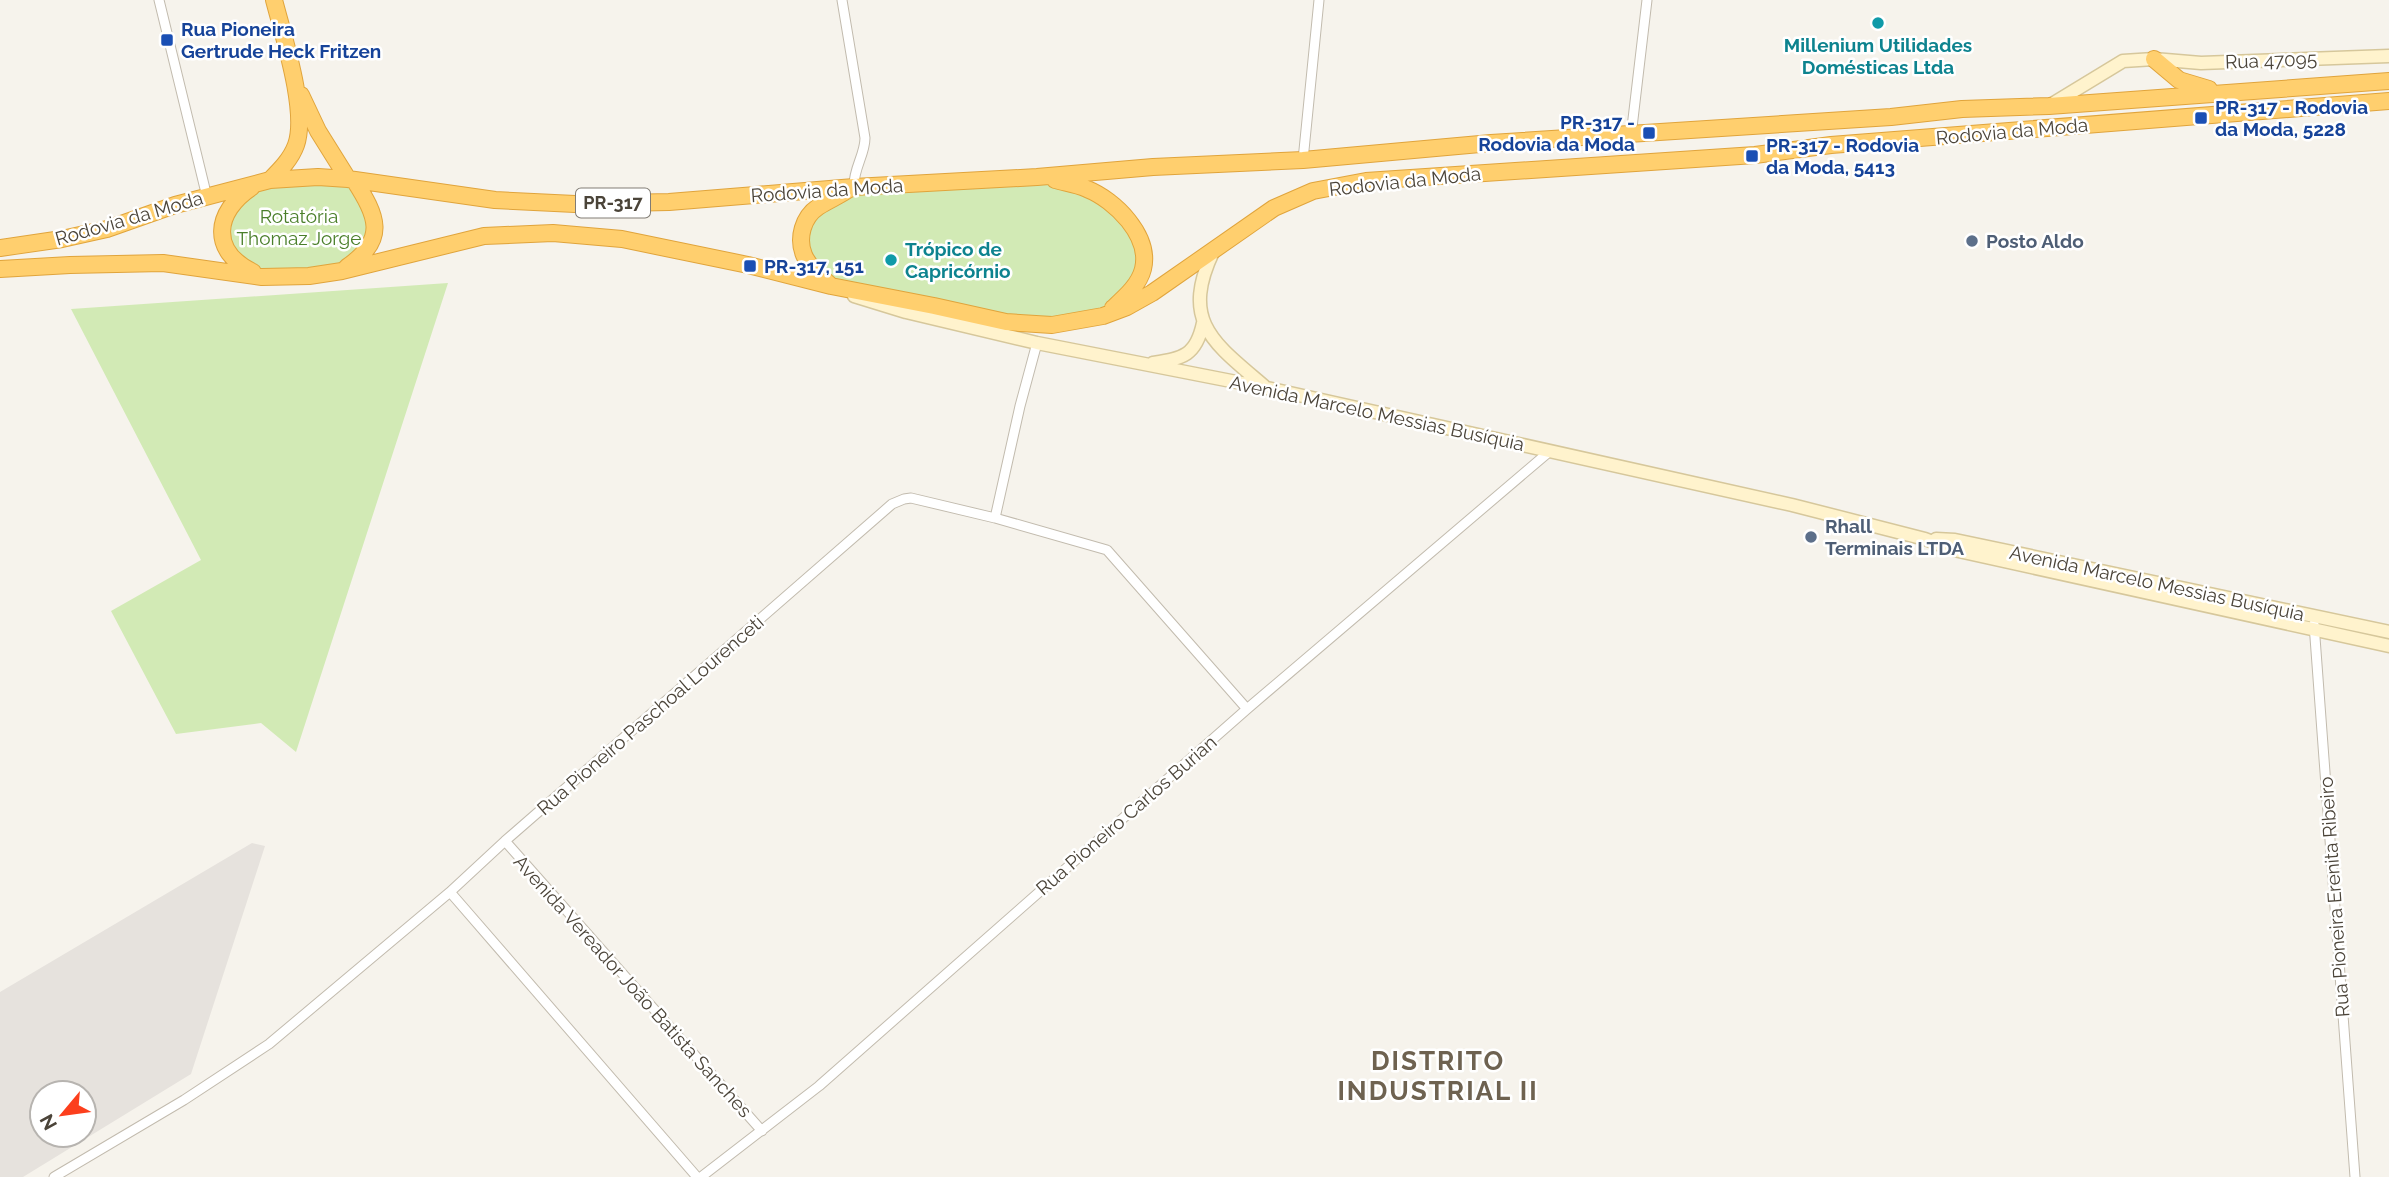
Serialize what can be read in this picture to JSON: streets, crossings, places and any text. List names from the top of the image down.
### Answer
{
  "streets": {
    "highway": ["Rodovia da Moda", "PR-317"],
    "street": [
      "Rua 47095",
      "Avenida Marcelo Messias Busíquia",
      "Rua Pioneiro Paschoal Lourenceti",
      "Rua Pioneiro Carlos Burian",
      "Rua Pioneira Erenita Ribeiro",
      "Avenida Vereador João Batista Sanches"
    ]
  },
  "crossings": [
    ["Rua 47095", "Rodovia da Moda"],
    ["Rodovia da Moda", "PR-317"],
    ["Rodovia da Moda", "Avenida Marcelo Messias Busíquia"],
    ["Avenida Marcelo Messias Busíquia", "Rua Pioneiro Carlos Burian"],
    ["Avenida Marcelo Messias Busíquia", "Rua Pioneira Erenita Ribeiro"],
    ["Rua Pioneiro Paschoal Lourenceti", "Rua Pioneiro Carlos Burian"],
    ["Rua Pioneiro Paschoal Lourenceti", "Avenida Vereador João Batista Sanches"],
    ["Rua Pioneiro Carlos Burian", "Avenida Vereador João Batista Sanches"]
  ],
  "districts": ["DISTRITO INDUSTRIAL II"],
  "parks": ["Rotatória Thomaz Jorge"],
  "places": {
    "other": [
      "Millenium Utilidades Domésticas Ltda",
      "Posto Aldo",
      "Trópico de Capricórnio",
      "Rhall Terminais LTDA"
    ],
    "transit": [
      "Rua Pioneira Gertrude Heck Fritzen",
      "PR-317 - Rodovia da Moda, 5228",
      "PR-317 - Rodovia da Moda",
      "PR-317 - Rodovia da Moda, 5413",
      "PR-317, 151"
    ]
  },
  "north": "bottom left"
}
